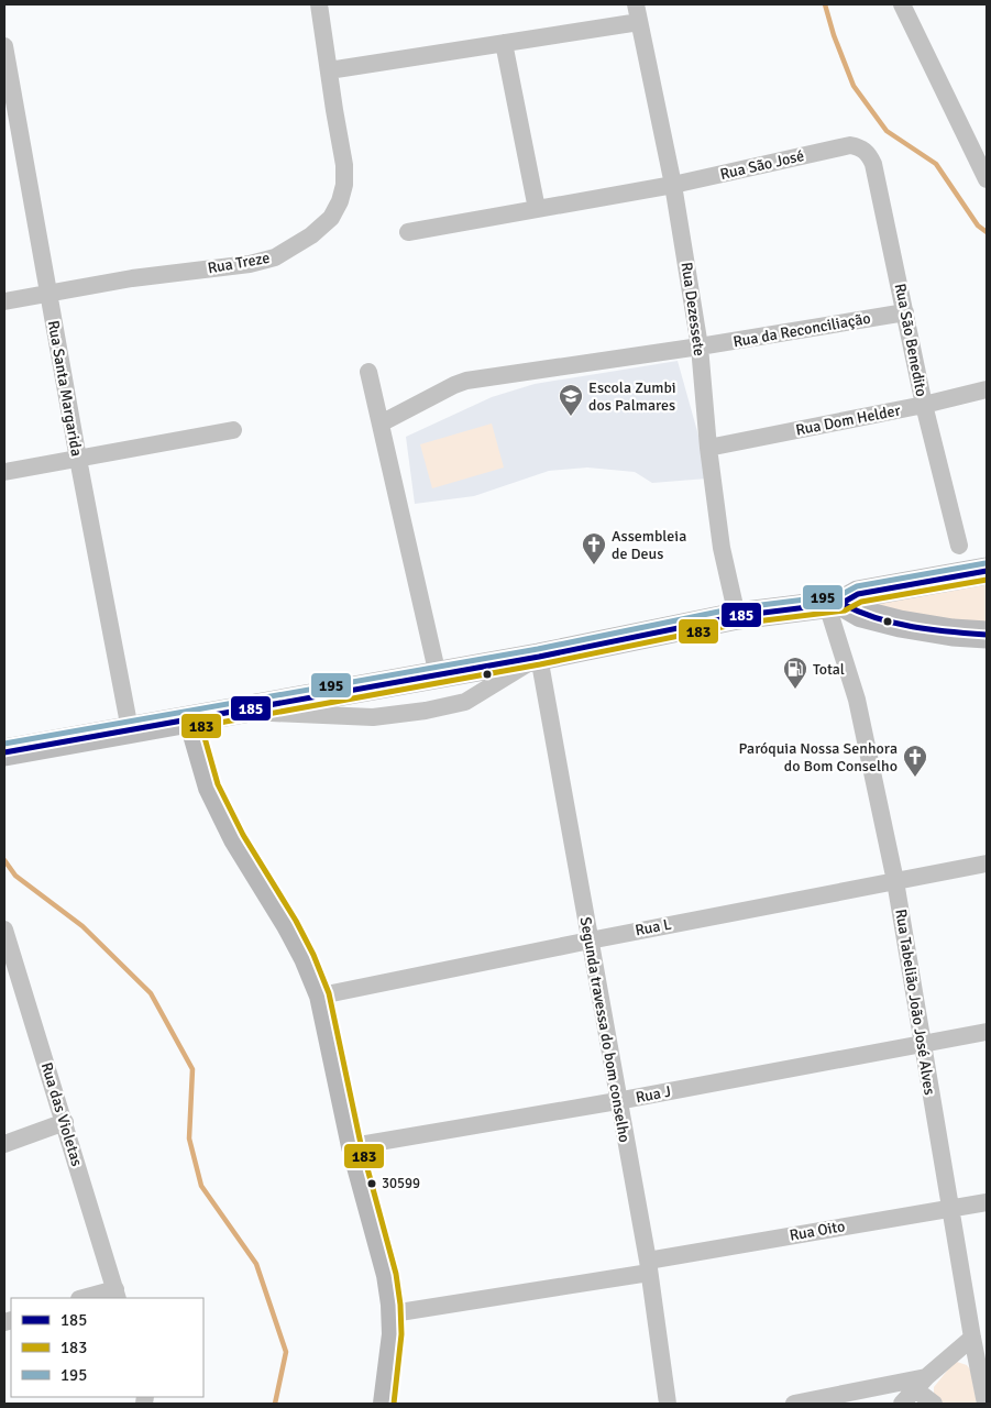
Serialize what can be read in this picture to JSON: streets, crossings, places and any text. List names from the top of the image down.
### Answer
{
  "streets": {
    "street": [
      "Rua São José",
      "Rua Treze",
      "Rua Dezessete",
      "Rua da Reconciliação",
      "Rua São Benedito",
      "Rua Santa Margarida",
      "Rua Dom Helder",
      "Rua L",
      "Rua Tabelião João José Alves",
      "Segunda travessa do bom conselho",
      "Rua J",
      "Rua das Violetas",
      "Rua Oito"
    ]
  },
  "crossings": [
    ["Rua São José", "Rua Dezessete"],
    ["Rua São José", "Rua São Benedito"],
    ["Rua Treze", "Rua Santa Margarida"],
    ["Rua Dezessete", "Rua da Reconciliação"],
    ["Rua Dezessete", "Rua Dom Helder"],
    ["Rua da Reconciliação", "Rua São Benedito"],
    ["Rua São Benedito", "Rua Dom Helder"],
    ["Rua L", "Rua Tabelião João José Alves"],
    ["Rua L", "Segunda travessa do bom conselho"],
    ["Rua Tabelião João José Alves", "Rua J"],
    ["Rua Tabelião João José Alves", "Rua Oito"],
    ["Segunda travessa do bom conselho", "Rua J"],
    ["Segunda travessa do bom conselho", "Rua Oito"]
  ],
  "places": {
    "school or university": ["Escola Zumbi dos Palmares"],
    "church": ["Assembleia de Deus", "Paróquia Nossa Senhora do Bom Conselho"],
    "fuel station": ["Total"],
    "other": ["30599"]
  },
  "lines": ["transit line 195", "transit line 185", "transit line 183"],
  "legend": ["185", "183", "195"]
}
